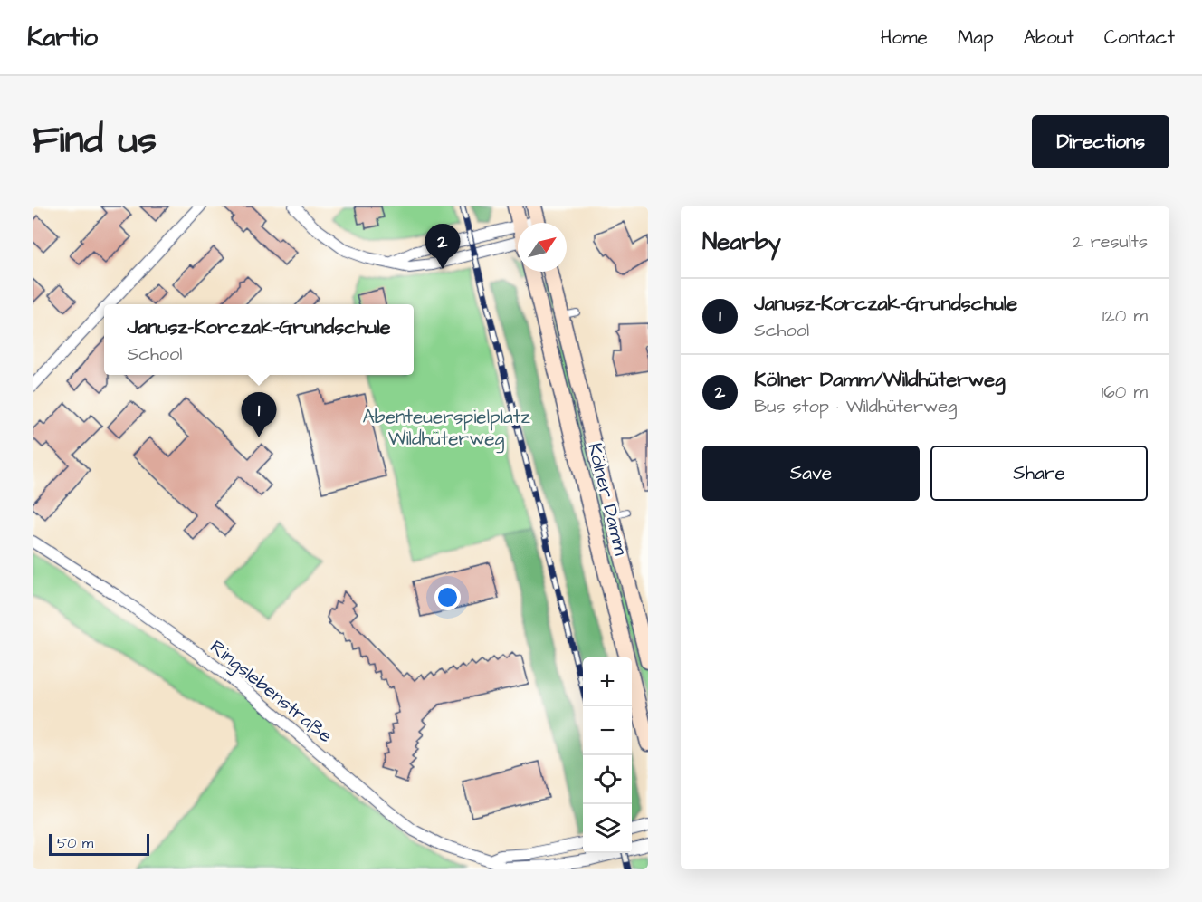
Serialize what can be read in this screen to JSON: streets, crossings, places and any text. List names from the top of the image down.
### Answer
{
  "streets": {
    "street": ["Kölner Damm", "Ringslebenstraße"]
  },
  "parks": ["Abenteuerspielplatz Wildhüterweg"],
  "scale_bar": "50 m",
  "north": "top right",
  "page": {
    "header": "Kartio",
    "nav": [
      "Home",
      "Map",
      "About",
      "Contact"
    ],
    "title": "Find us",
    "buttons": [
      "Directions",
      ["Save", "Share"]
    ],
    "heading": ["Nearby", "2 results"],
    "pins": ["2", "1"],
    "list": [
      {
        "mark": "1",
        "name": "Janusz-Korczak-Grundschule",
        "note": "School",
        "value": "120 m"
      },
      {
        "mark": "2",
        "name": "Kölner Damm/Wildhüterweg",
        "note": "Bus stop · Wildhüterweg",
        "value": "160 m"
      }
    ],
    "popup": ["Janusz-Korczak-Grundschule", "School"],
    "map_buttons": ["+", "−"],
    "scale": "50 m"
  }
}
